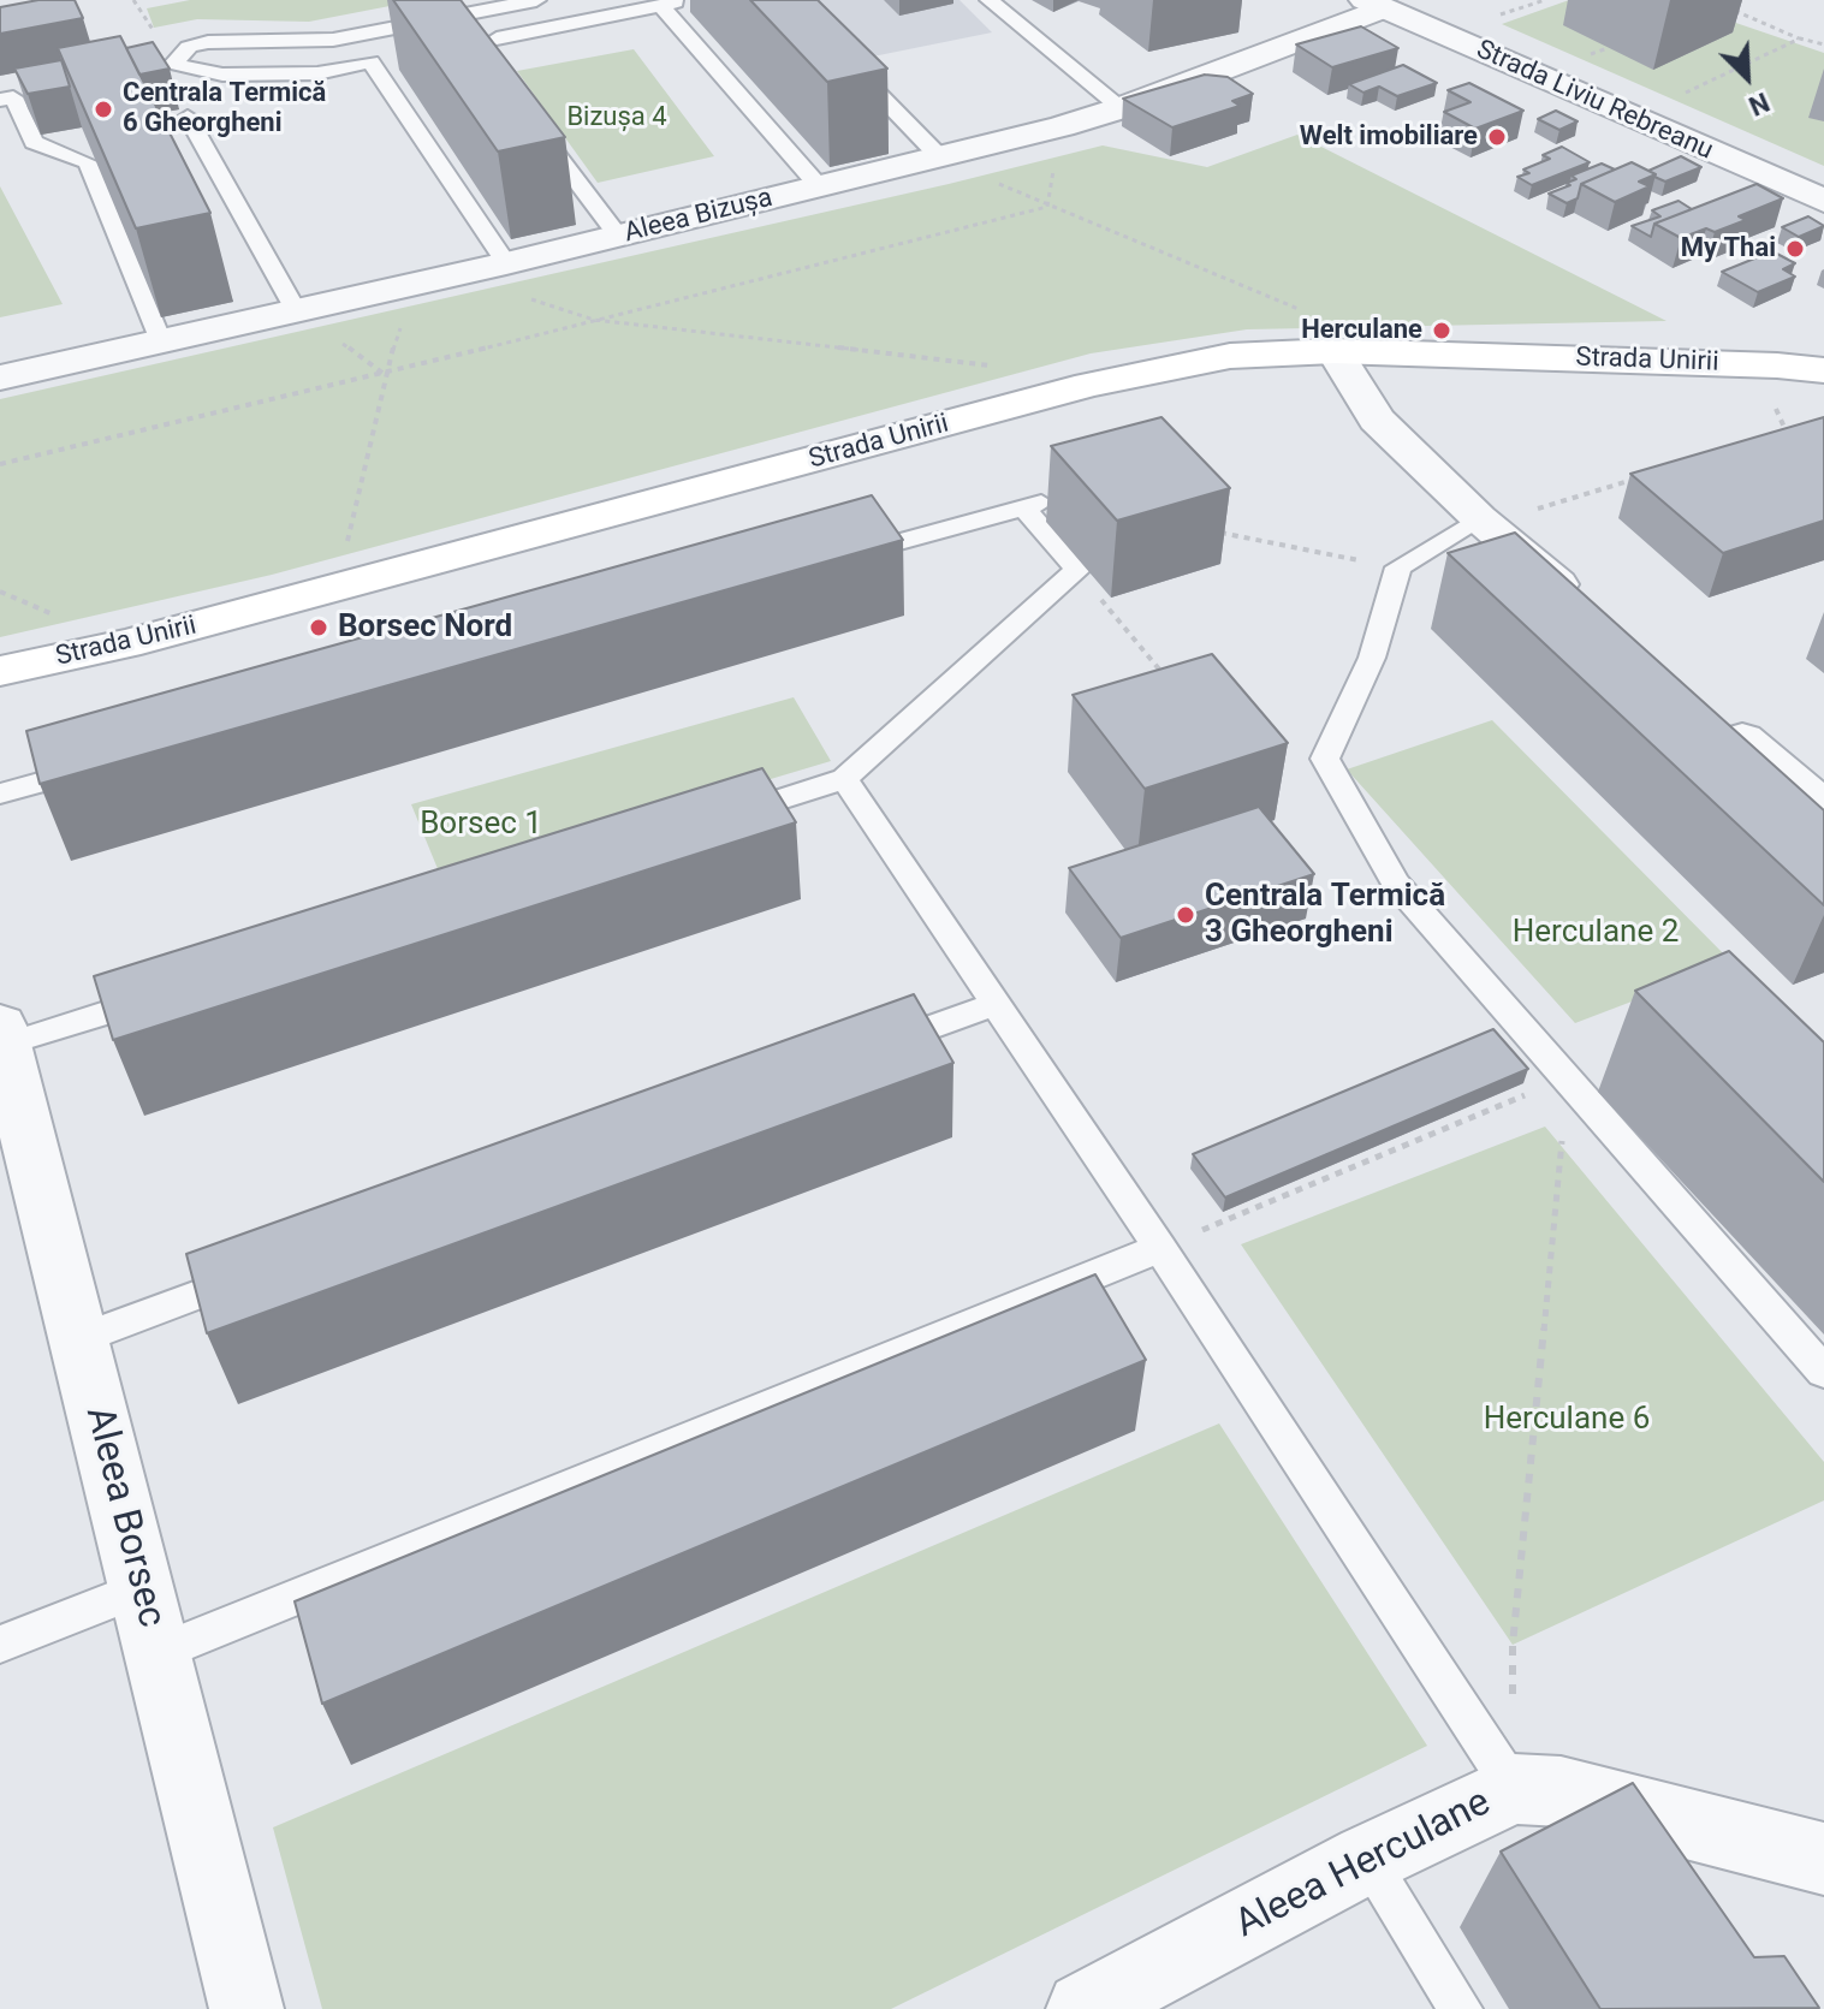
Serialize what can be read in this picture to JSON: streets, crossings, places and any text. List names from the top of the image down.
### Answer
{
  "streets": {
    "main road": ["Strada Unirii"],
    "street": [
      "Strada Liviu Rebreanu",
      "Aleea Bizușa",
      "Aleea Borsec",
      "Aleea Herculane"
    ]
  },
  "crossings": [
    ["Strada Liviu Rebreanu", "Aleea Bizușa"]
  ],
  "parks": [
    "Bizușa 4",
    "Borsec 1",
    "Herculane 2",
    "Herculane 6"
  ],
  "places": [
    "Centrala Termică 6 Gheorgheni",
    "Welt imobiliare",
    "My Thai",
    "Herculane",
    "Borsec Nord",
    "Centrala Termică 3 Gheorgheni"
  ],
  "north": "bottom right"
}
